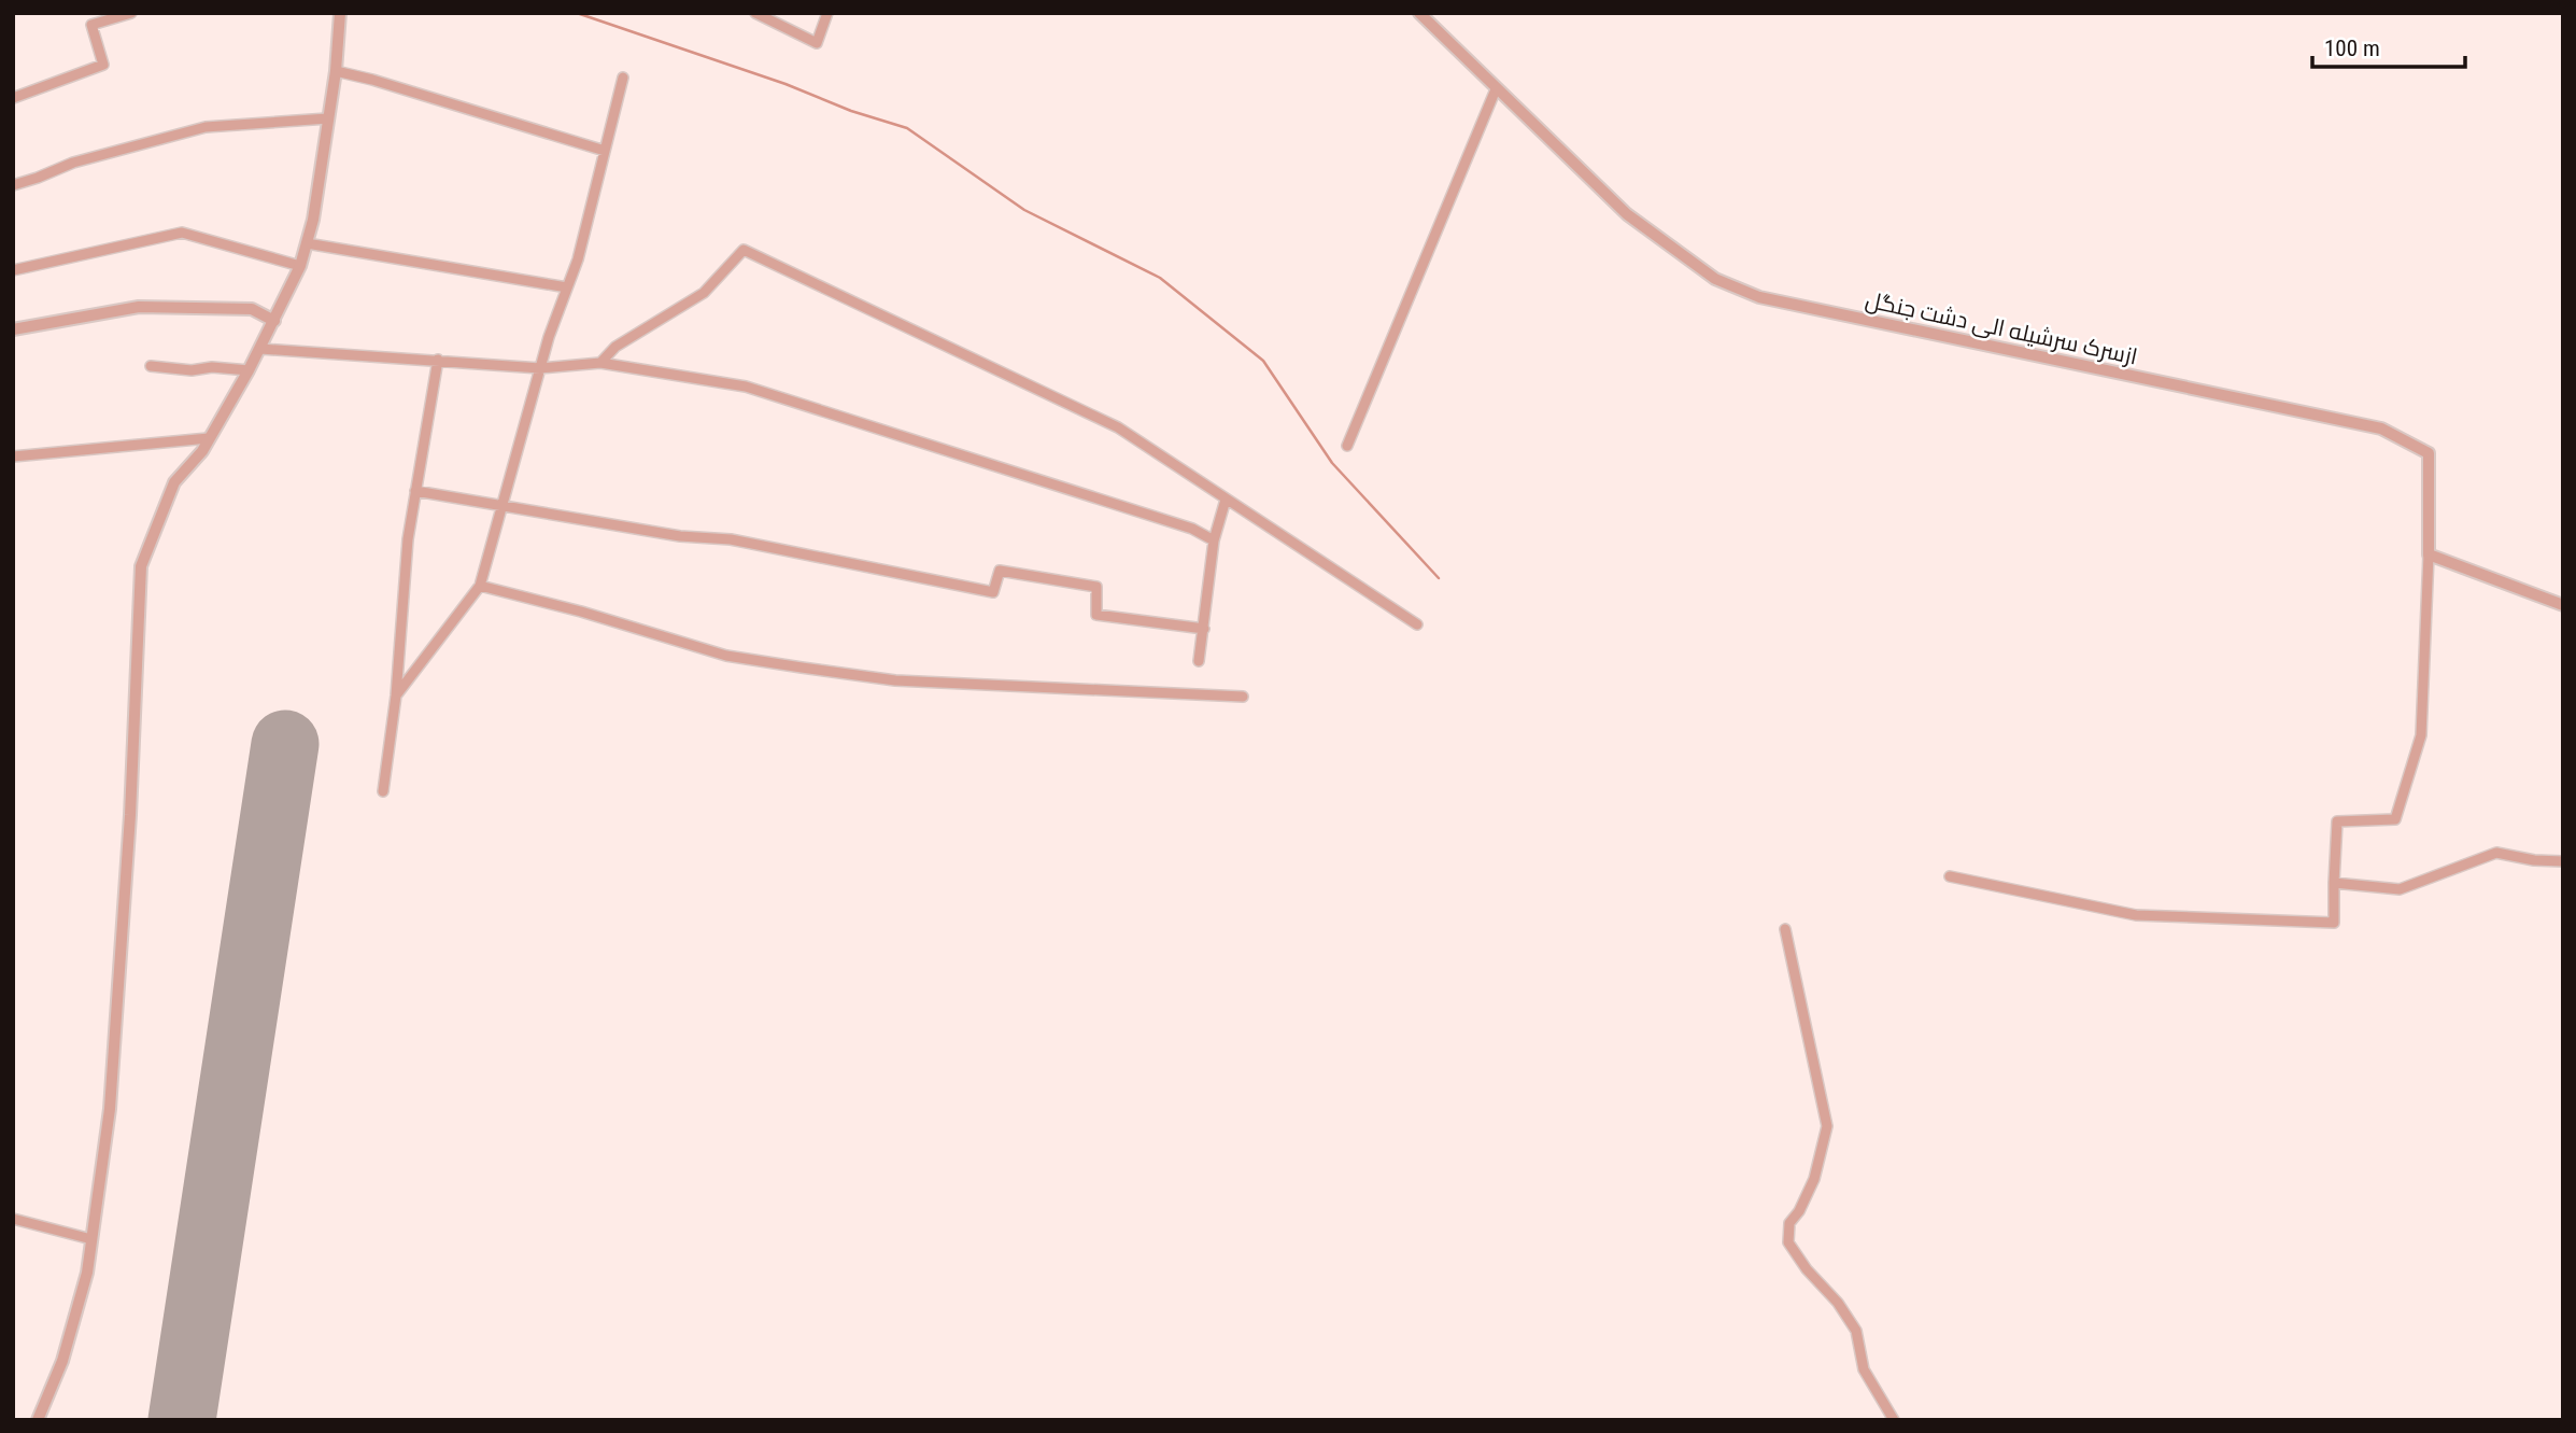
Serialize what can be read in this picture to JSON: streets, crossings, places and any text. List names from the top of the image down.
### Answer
{
  "streets": {
    "street": ["ازسرک سرشیله الی دشت جنگل"]
  },
  "scale_bar": "100 m"
}
